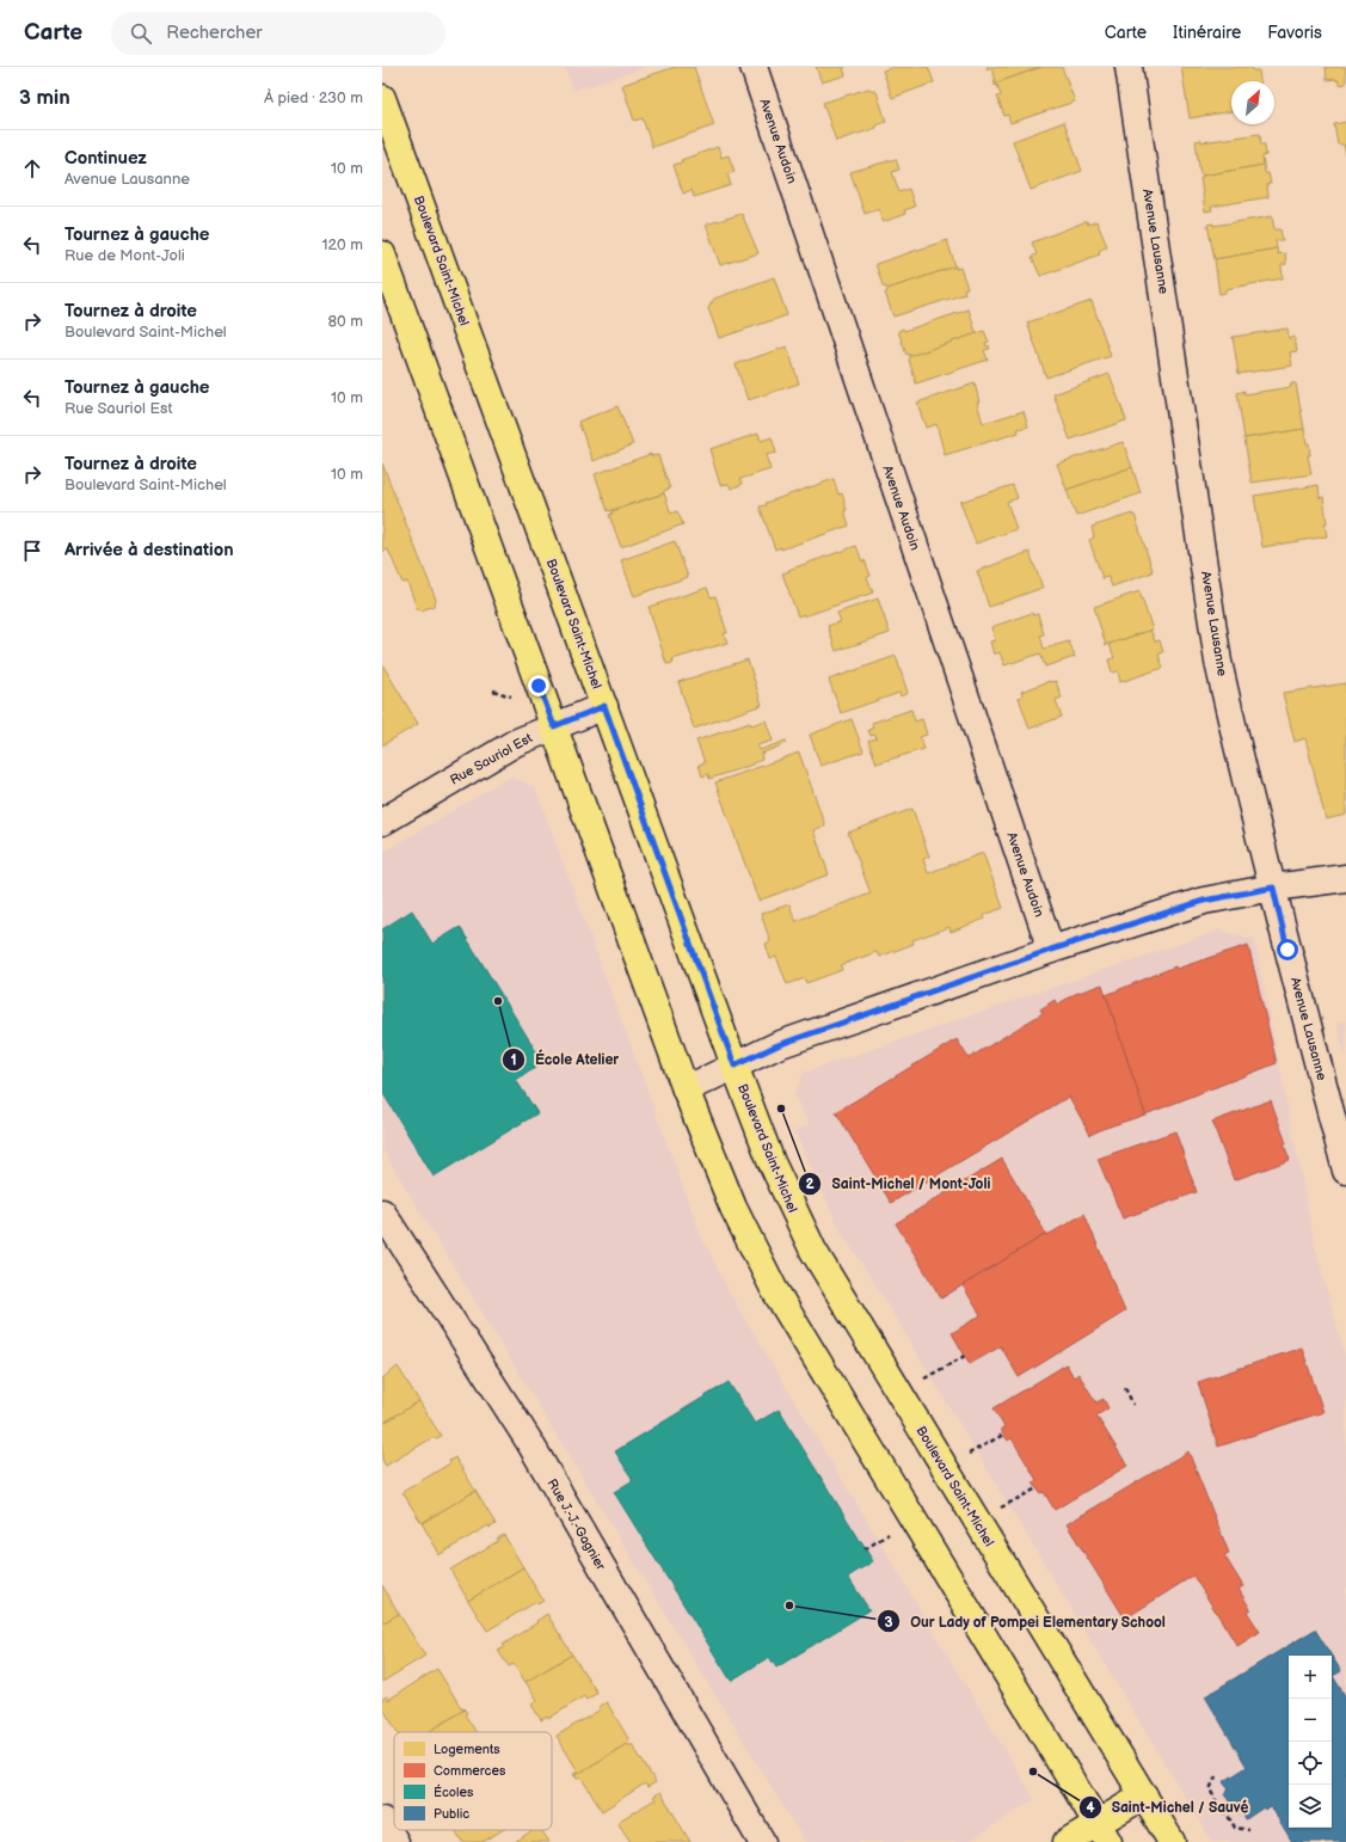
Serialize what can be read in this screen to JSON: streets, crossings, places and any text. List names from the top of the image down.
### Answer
{
  "streets": {
    "main road": ["Boulevard Saint-Michel"],
    "street": [
      "Avenue Audoin",
      "Avenue Lausanne",
      "Rue Sauriol Est",
      "Rue J.-J.-Gagnier"
    ]
  },
  "crossings": [
    ["Boulevard Saint-Michel", "Rue Sauriol Est"]
  ],
  "places": [
    "École Atelier",
    "Saint-Michel / Mont-Joli",
    "Our Lady of Pompei Elementary School",
    "Saint-Michel / Sauvé"
  ],
  "legend": [
    "Logements",
    "Commerces",
    "Écoles",
    "Public"
  ],
  "north": "top right",
  "page": {
    "header": "Carte",
    "search": "Rechercher",
    "nav": ["Carte", "Itinéraire", "Favoris"],
    "heading": ["3 min", "À pied · 230 m"],
    "list": [
      ["Continuez", "Avenue Lausanne", "10 m"],
      ["Tournez à gauche", "Rue de Mont-Joli", "120 m"],
      ["Tournez à droite", "Boulevard Saint-Michel", "80 m"],
      ["Tournez à gauche", "Rue Sauriol Est", "10 m"],
      ["Tournez à droite", "Boulevard Saint-Michel", "10 m"],
      "Arrivée à destination"
    ],
    "map_buttons": ["+", "−"]
  }
}
